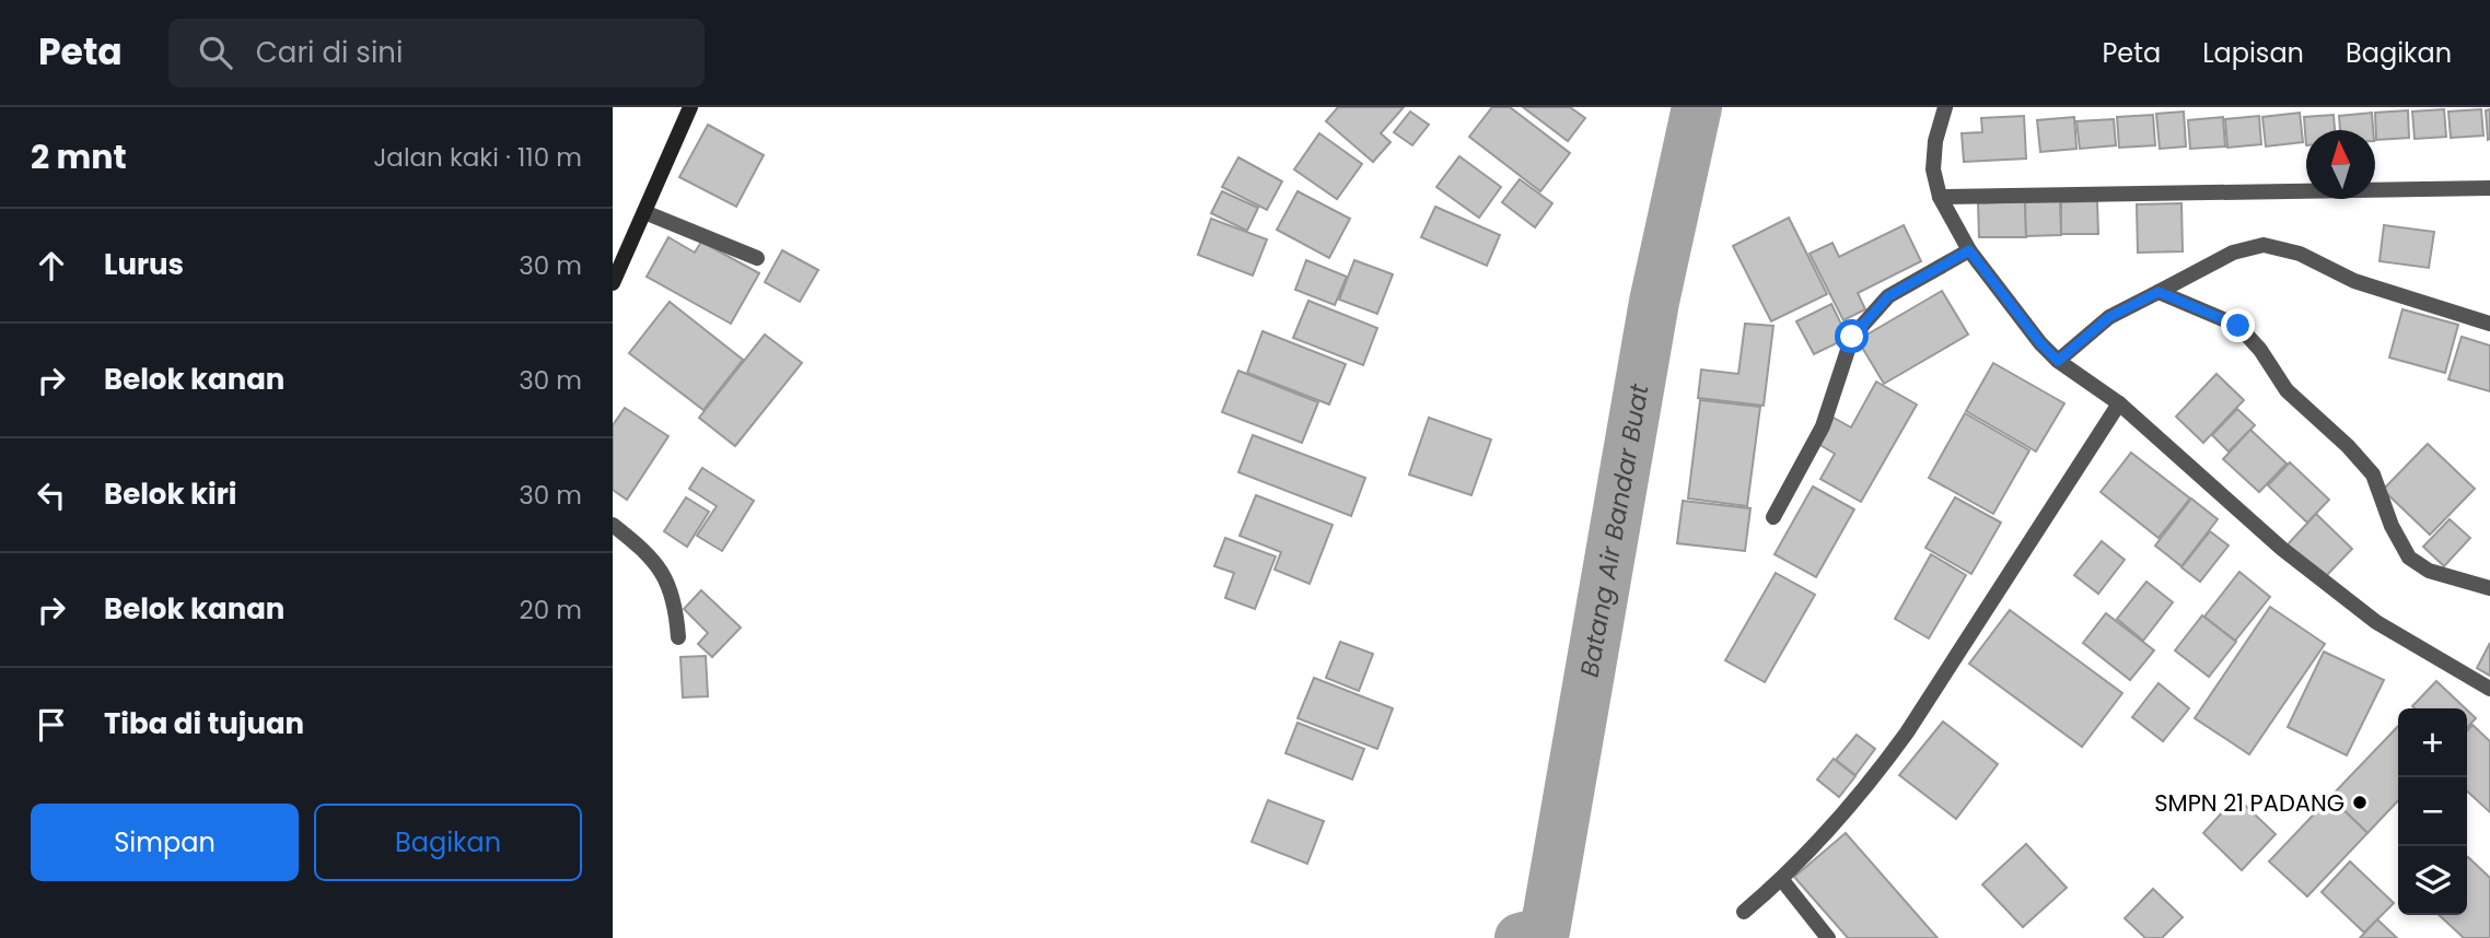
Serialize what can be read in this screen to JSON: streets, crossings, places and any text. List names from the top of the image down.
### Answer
{
  "water": ["Batang Air Bandar Buat"],
  "places": ["SMPN 21 PADANG"],
  "north": "top",
  "page": {
    "header": "Peta",
    "search": "Cari di sini",
    "nav": ["Peta", "Lapisan", "Bagikan"],
    "heading": ["2 mnt", "Jalan kaki · 110 m"],
    "list": [
      ["Lurus", "30 m"],
      ["Belok kanan", "30 m"],
      ["Belok kiri", "30 m"],
      ["Belok kanan", "20 m"],
      "Tiba di tujuan"
    ],
    "map_buttons": ["+", "−"],
    "buttons": ["Simpan", "Bagikan"]
  }
}
